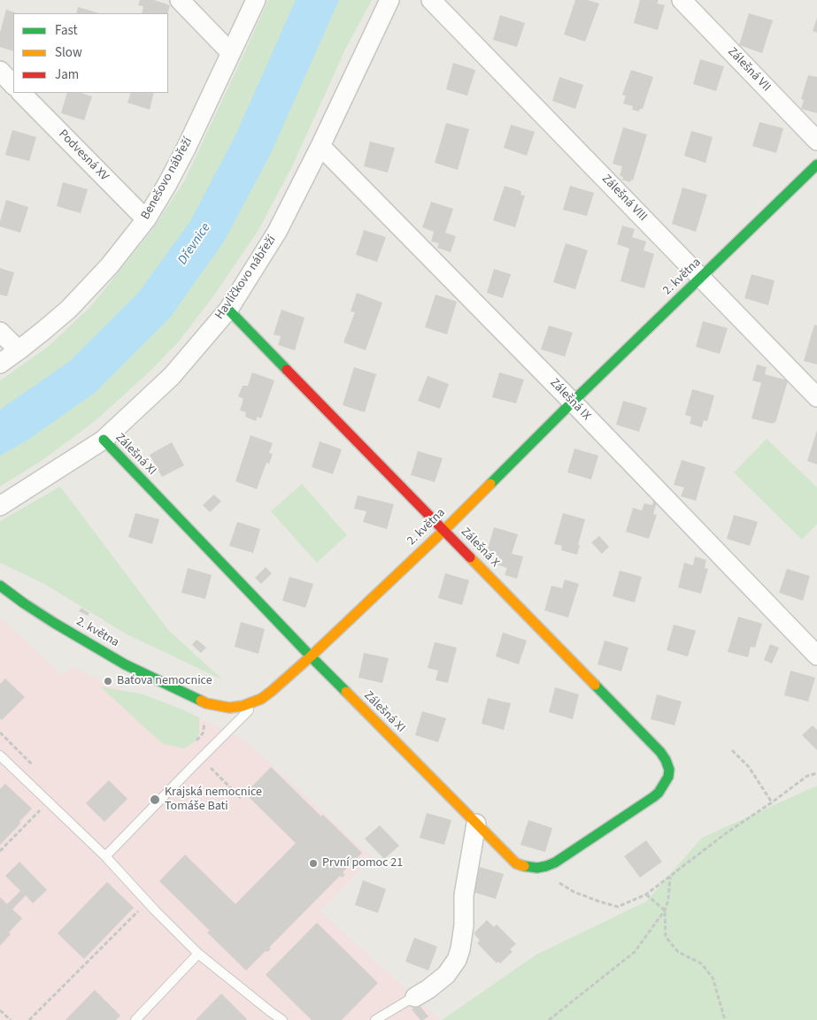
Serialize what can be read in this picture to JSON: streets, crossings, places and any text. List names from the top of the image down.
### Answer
{
  "streets": {
    "street": [
      "Zálešná VII",
      "Podvesná XV",
      "Benešovo nábřeží",
      "Zálešná VIII",
      "2. května",
      "Havlíčkovo nábřeží",
      "Zálešná IX",
      "Zálešná XI",
      "Zálešná X"
    ]
  },
  "crossings": [
    ["Podvesná XV", "Benešovo nábřeží"],
    ["Zálešná VIII", "2. května"],
    ["2. května", "Zálešná IX"],
    ["2. května", "Zálešná XI"],
    ["2. května", "Zálešná X"],
    ["Havlíčkovo nábřeží", "Zálešná IX"],
    ["Havlíčkovo nábřeží", "Zálešná XI"],
    ["Havlíčkovo nábřeží", "Zálešná X"],
    ["Zálešná XI", "Zálešná X"]
  ],
  "water": ["Dřevnice"],
  "places": ["Baťova nemocnice", "Krajská nemocnice Tomáše Bati", "První pomoc 21"],
  "legend": ["Fast", "Slow", "Jam"]
}
